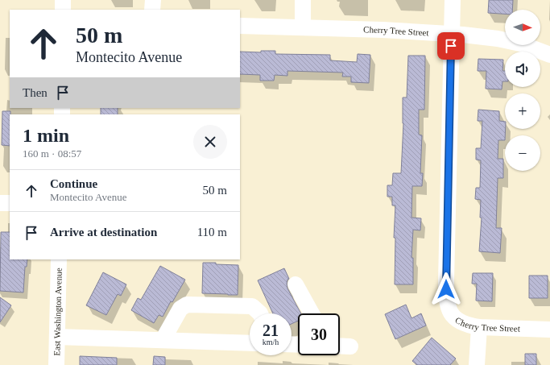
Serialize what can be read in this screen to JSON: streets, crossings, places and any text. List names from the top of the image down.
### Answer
{
  "streets": {
    "street": ["Cherry Tree Street", "East Washington Avenue"]
  },
  "north": "right",
  "page": {
    "map_buttons": ["+", "−"],
    "turn": ["50 m", "Montecito Avenue"],
    "then": "Then",
    "heading": ["1 min", "160 m · 08:57"],
    "list": [
      {
        "name": "Continue",
        "note": "Montecito Avenue",
        "value": "50 m"
      },
      {
        "name": "Arrive at destination",
        "value": "110 m"
      }
    ],
    "speed": "21 km/h",
    "limit": "30"
  }
}
